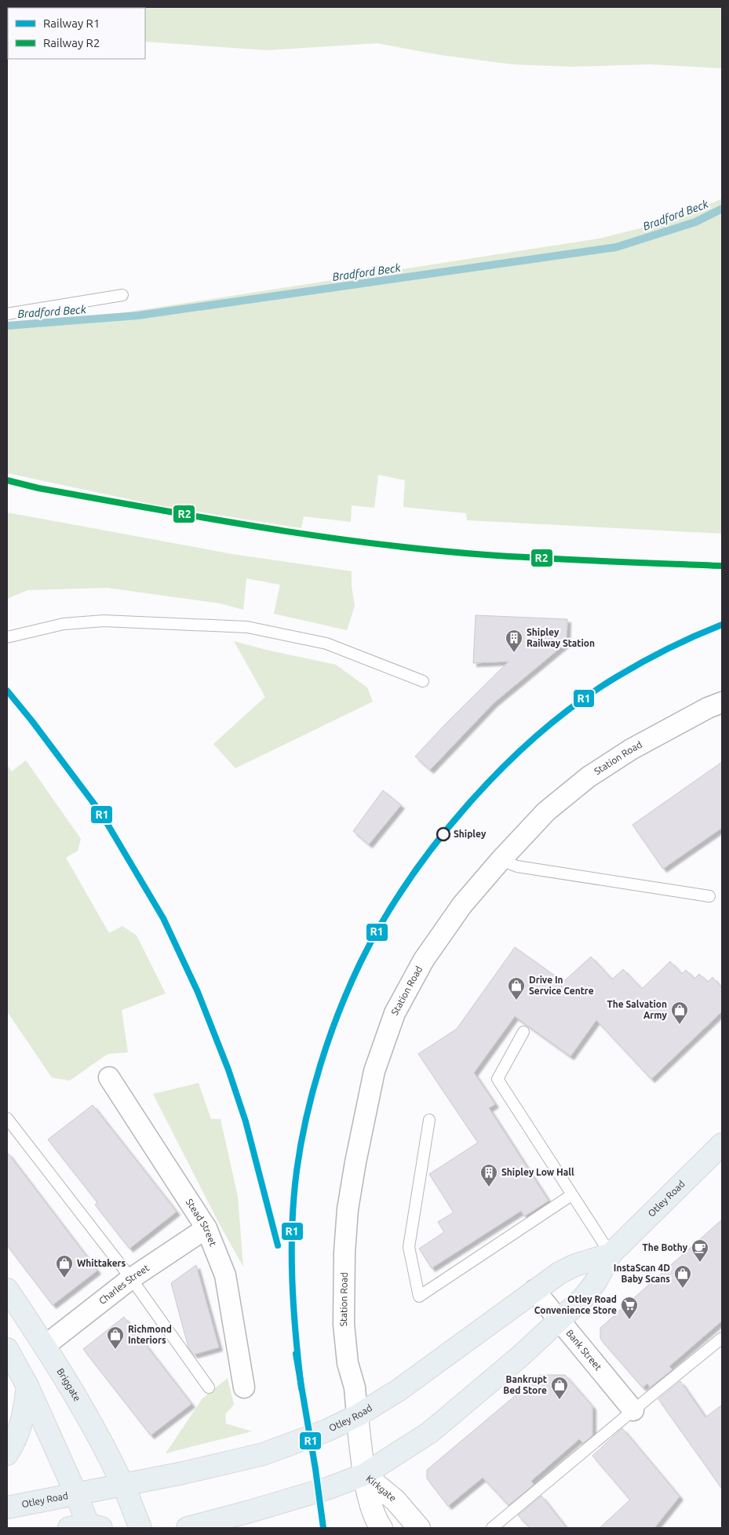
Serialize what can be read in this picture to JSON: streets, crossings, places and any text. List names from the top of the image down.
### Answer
{
  "streets": {
    "main road": ["Otley Road", "Briggate"],
    "street": [
      "Station Road",
      "Stead Street",
      "Charles Street",
      "Bank Street",
      "Kirkgate"
    ]
  },
  "crossings": [
    ["Station Road", "Otley Road"],
    ["Otley Road", "Bank Street"],
    ["Otley Road", "Briggate"],
    ["Otley Road", "Kirkgate"],
    ["Stead Street", "Charles Street"],
    ["Charles Street", "Briggate"]
  ],
  "water": ["Bradford Beck"],
  "places": {
    "building": ["Shipley Railway Station", "Shipley Low Hall"],
    "other": ["Shipley"],
    "shop": [
      "Drive In Service Centre",
      "The Salvation Army",
      "Whittakers",
      "InstaScan 4D Baby Scans",
      "Richmond Interiors",
      "Bankrupt Bed Store"
    ],
    "cafe": ["The Bothy"],
    "supermarket": ["Otley Road Convenience Store"]
  },
  "lines": ["rail line R2", "rail line R1"],
  "legend": ["Railway R1", "Railway R2"]
}
